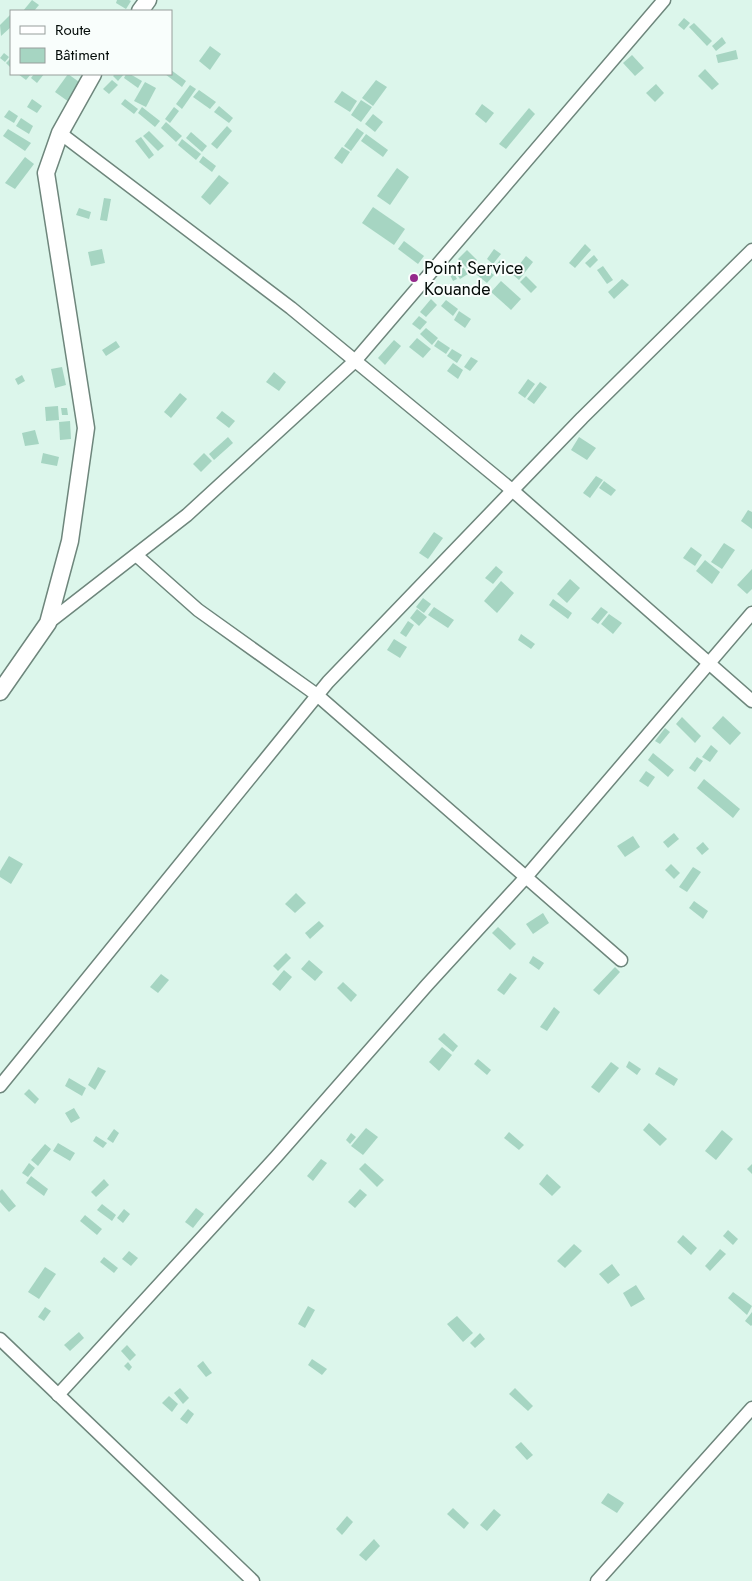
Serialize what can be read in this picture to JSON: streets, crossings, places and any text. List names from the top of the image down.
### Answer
{
  "places": ["Point Service Kouande"],
  "legend": ["Route", "Bâtiment"]
}
